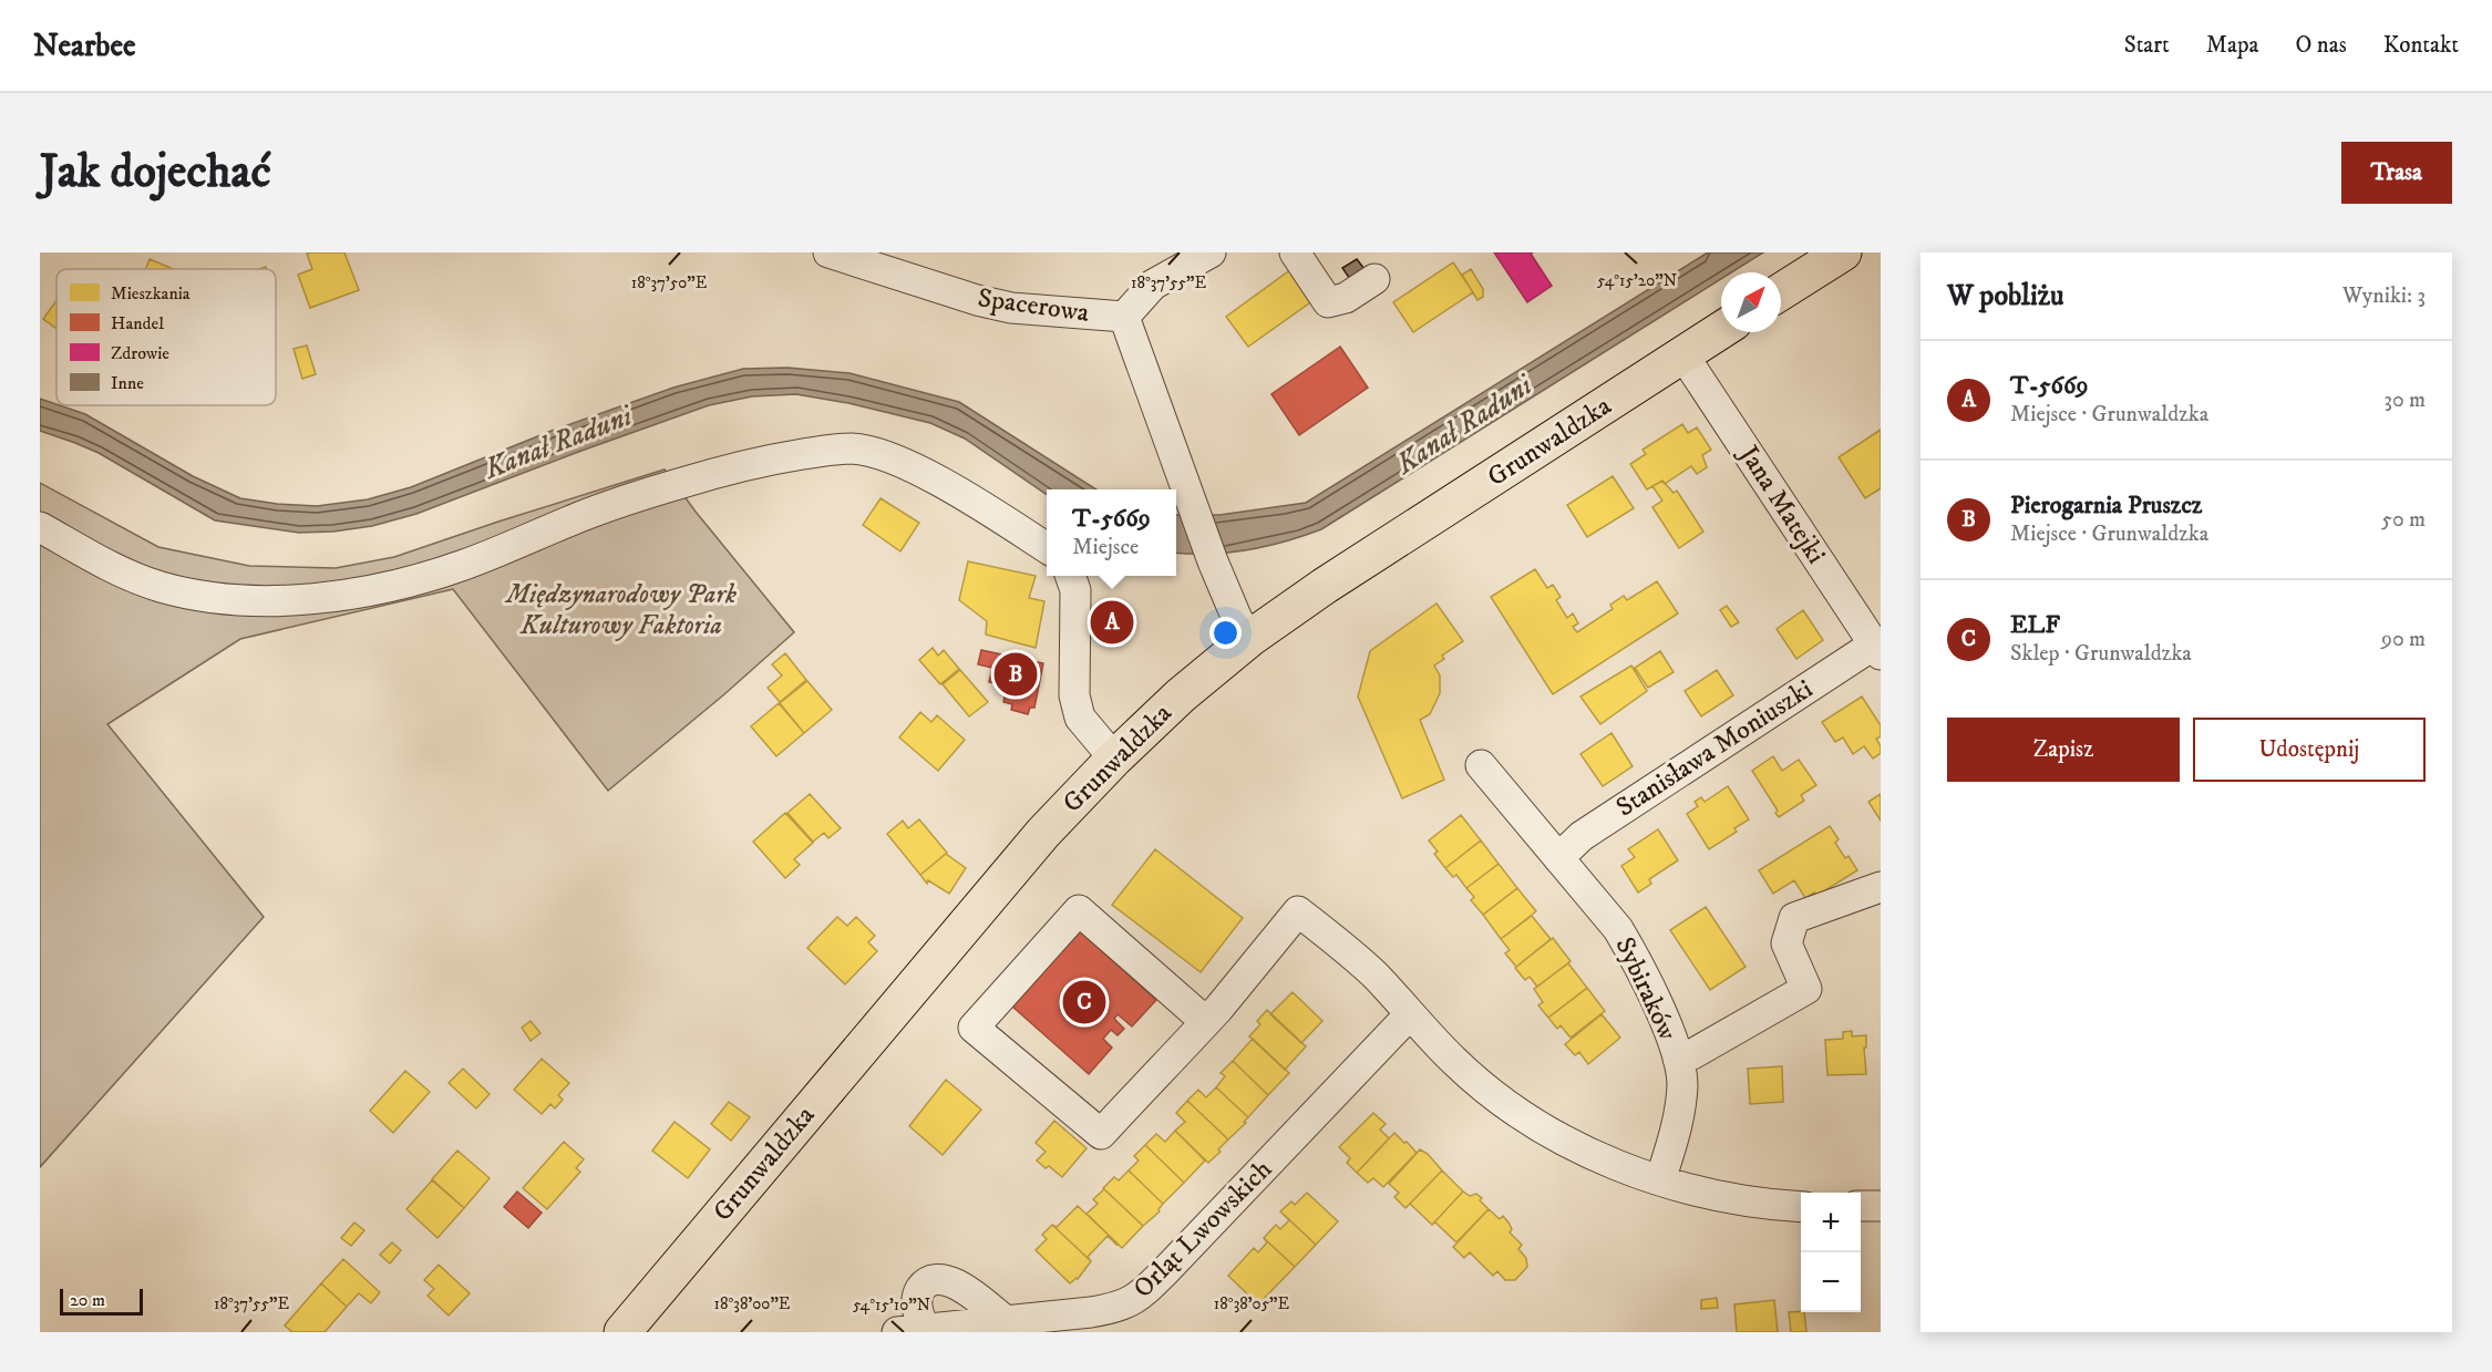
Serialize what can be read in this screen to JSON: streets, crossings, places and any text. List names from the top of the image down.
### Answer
{
  "streets": {
    "main road": ["Grunwaldzka"],
    "street": [
      "Spacerowa",
      "Jana Matejki",
      "Stanisława Moniuszki",
      "Sybiraków",
      "Orląt Lwowskich"
    ]
  },
  "crossings": [
    ["Grunwaldzka", "Jana Matejki"],
    ["Jana Matejki", "Stanisława Moniuszki"],
    ["Stanisława Moniuszki", "Sybiraków"]
  ],
  "water": ["Kanał Raduni"],
  "parks": ["Międzynarodowy Park Kulturowy Faktoria"],
  "legend": [
    "Mieszkania",
    "Handel",
    "Zdrowie",
    "Inne"
  ],
  "scale_bar": "20 m",
  "north": "top right",
  "page": {
    "header": "Nearbee",
    "nav": [
      "Start",
      "Mapa",
      "O nas",
      "Kontakt"
    ],
    "buttons": [
      "Trasa",
      ["Zapisz", "Udostępnij"]
    ],
    "title": "Jak dojechać",
    "heading": ["W pobliżu", "Wyniki: 3"],
    "list": [
      {
        "mark": "A",
        "name": "T-5669",
        "note": "Miejsce · Grunwaldzka",
        "value": "30 m"
      },
      {
        "mark": "B",
        "name": "Pierogarnia Pruszcz",
        "note": "Miejsce · Grunwaldzka",
        "value": "50 m"
      },
      {
        "mark": "C",
        "name": "ELF",
        "note": "Sklep · Grunwaldzka",
        "value": "90 m"
      }
    ],
    "popup": ["T-5669", "Miejsce"],
    "pins": ["A", "B", "C"],
    "map_buttons": ["+", "−"],
    "scale": "20 m"
  },
  "coordinates": [
    "54°15'20\"N",
    "18°37'50\"E",
    "18°37'55\"E",
    "18°38'00\"E",
    "18°38'05\"E",
    "54°15'10\"N"
  ]
}
